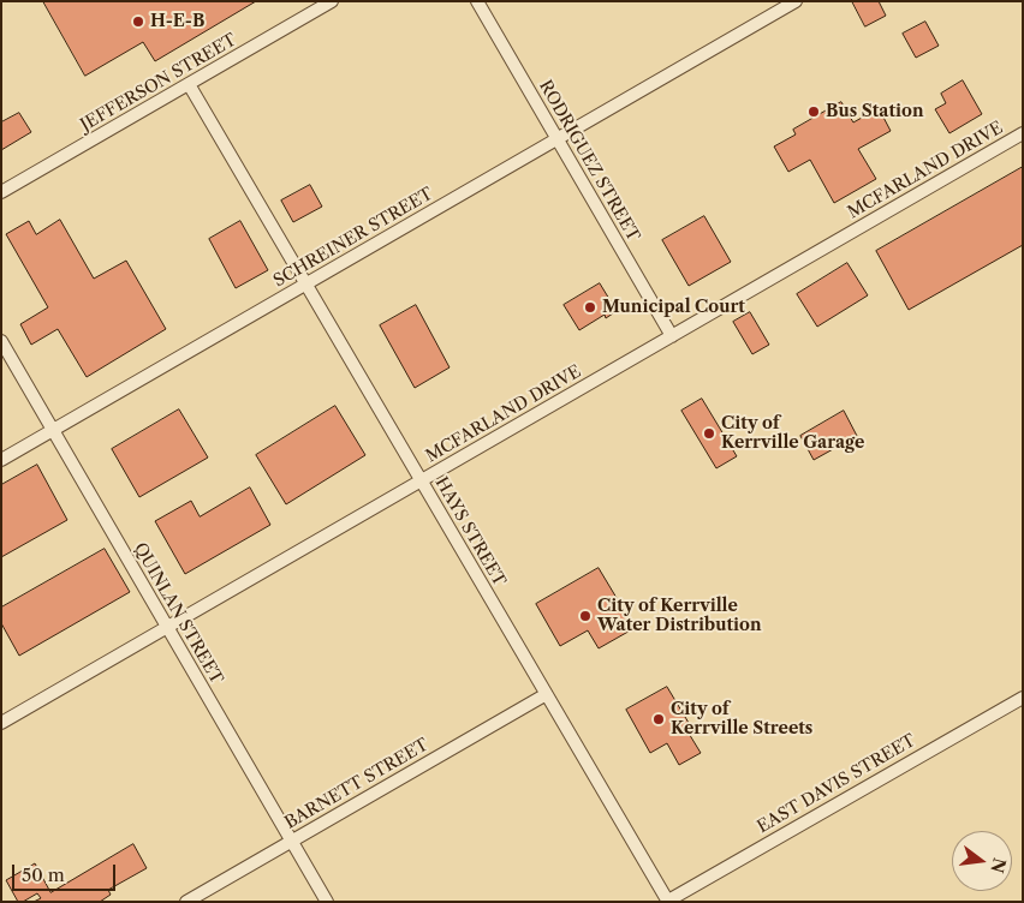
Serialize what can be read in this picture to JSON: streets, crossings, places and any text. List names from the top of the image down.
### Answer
{
  "streets": {
    "street": [
      "JEFFERSON STREET",
      "RODRIGUEZ STREET",
      "MCFARLAND DRIVE",
      "SCHREINER STREET",
      "HAYS STREET",
      "QUINLAN STREET",
      "BARNETT STREET",
      "EAST DAVIS STREET"
    ]
  },
  "crossings": [
    ["JEFFERSON STREET", "HAYS STREET"],
    ["RODRIGUEZ STREET", "MCFARLAND DRIVE"],
    ["RODRIGUEZ STREET", "SCHREINER STREET"],
    ["MCFARLAND DRIVE", "HAYS STREET"],
    ["MCFARLAND DRIVE", "QUINLAN STREET"],
    ["SCHREINER STREET", "HAYS STREET"],
    ["SCHREINER STREET", "QUINLAN STREET"],
    ["HAYS STREET", "BARNETT STREET"],
    ["HAYS STREET", "EAST DAVIS STREET"],
    ["QUINLAN STREET", "BARNETT STREET"]
  ],
  "places": [
    "H-E-B",
    "Bus Station",
    "Municipal Court",
    "City of Kerrville Garage",
    "City of Kerrville Water Distribution",
    "City of Kerrville Streets"
  ],
  "scale_bar": "50 m",
  "north": "right"
}
